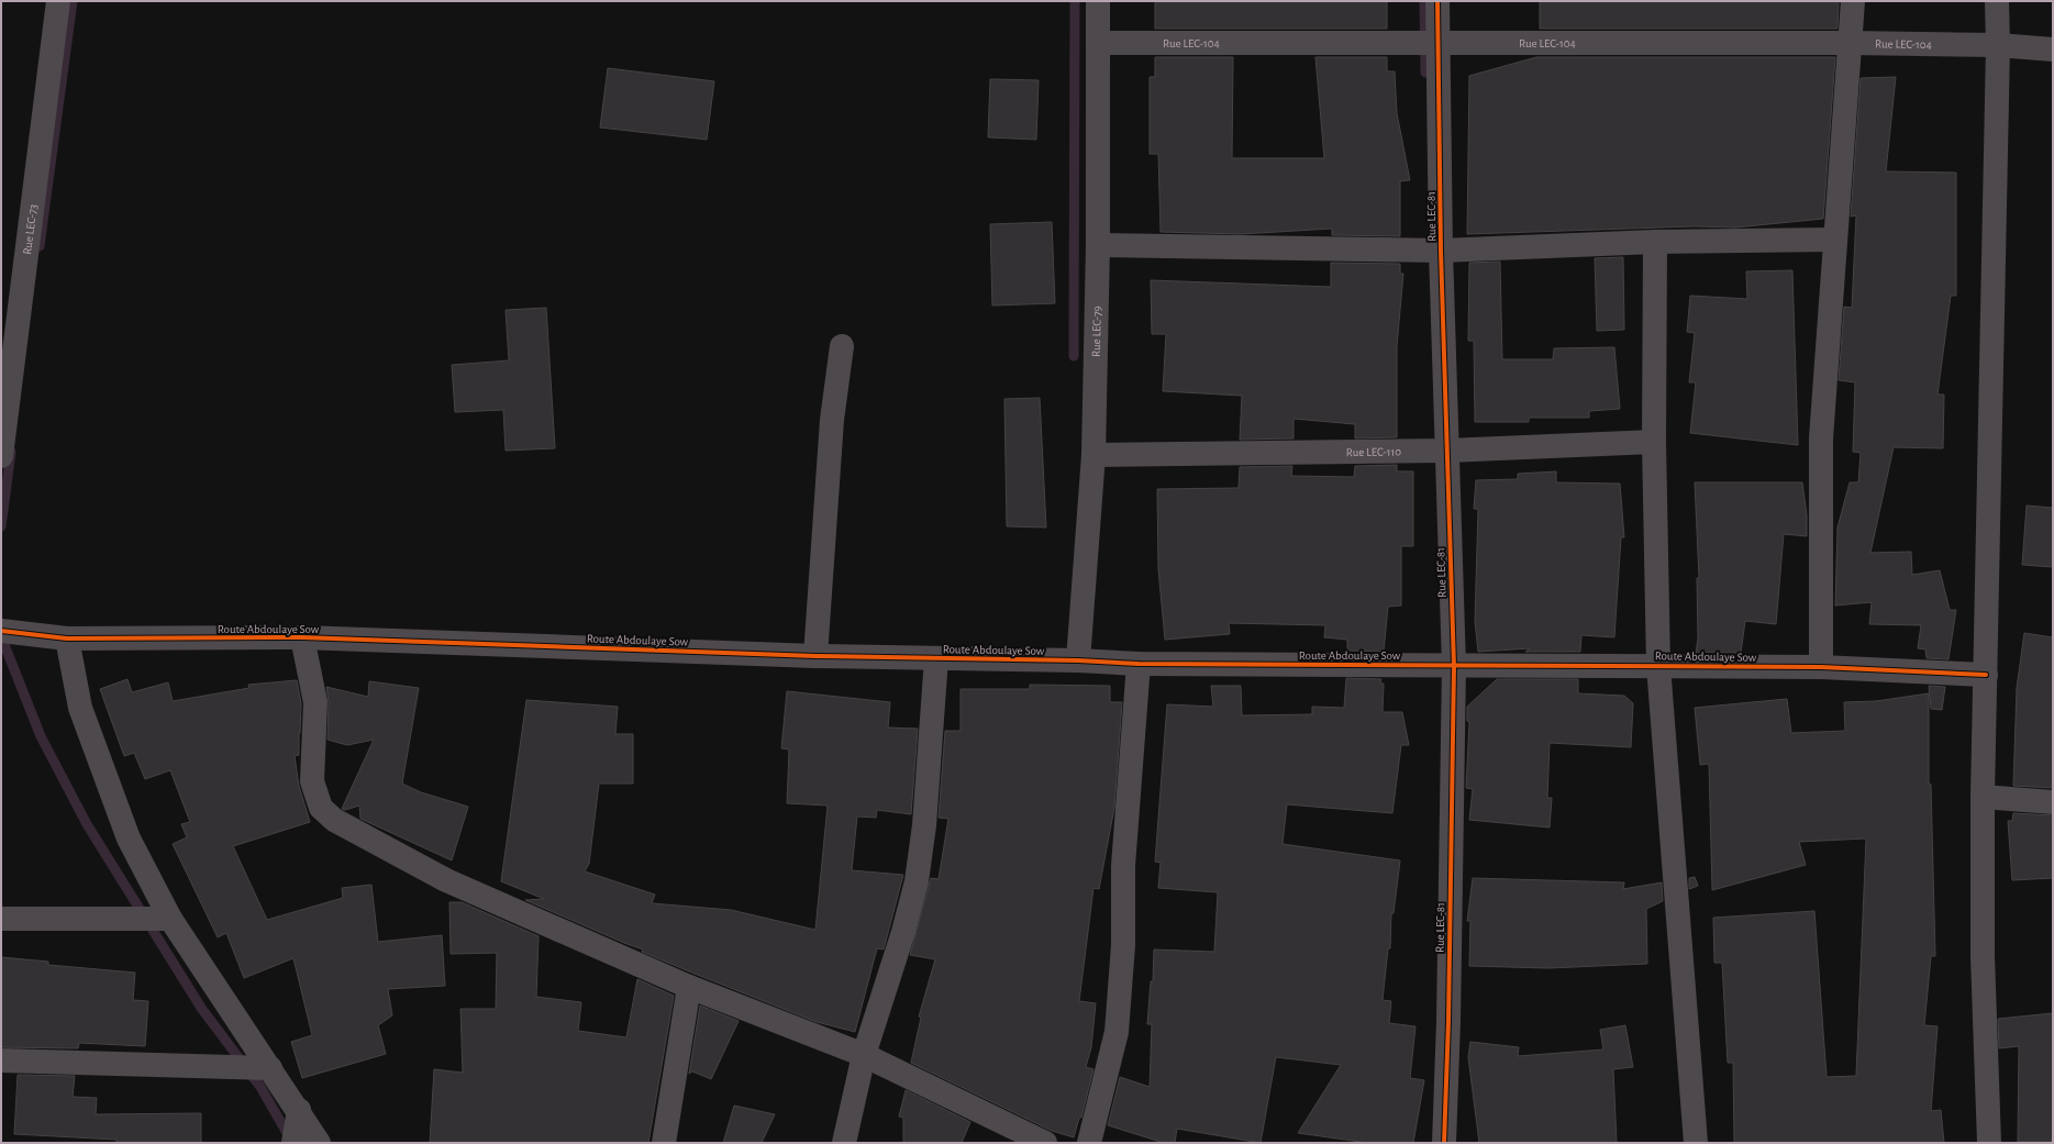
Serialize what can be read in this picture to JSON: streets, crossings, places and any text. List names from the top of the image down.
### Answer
{
  "streets": {
    "street": [
      "Rue LEC-104",
      "Rue LEC-81",
      "Rue LEC-73",
      "Rue LEC-79",
      "Rue LEC-110",
      "Route Abdoulaye Sow"
    ]
  },
  "crossings": [
    ["Rue LEC-104", "Rue LEC-81"],
    ["Rue LEC-104", "Rue LEC-79"],
    ["Rue LEC-81", "Rue LEC-110"],
    ["Rue LEC-81", "Route Abdoulaye Sow"],
    ["Rue LEC-79", "Rue LEC-110"],
    ["Rue LEC-79", "Route Abdoulaye Sow"]
  ]
}
